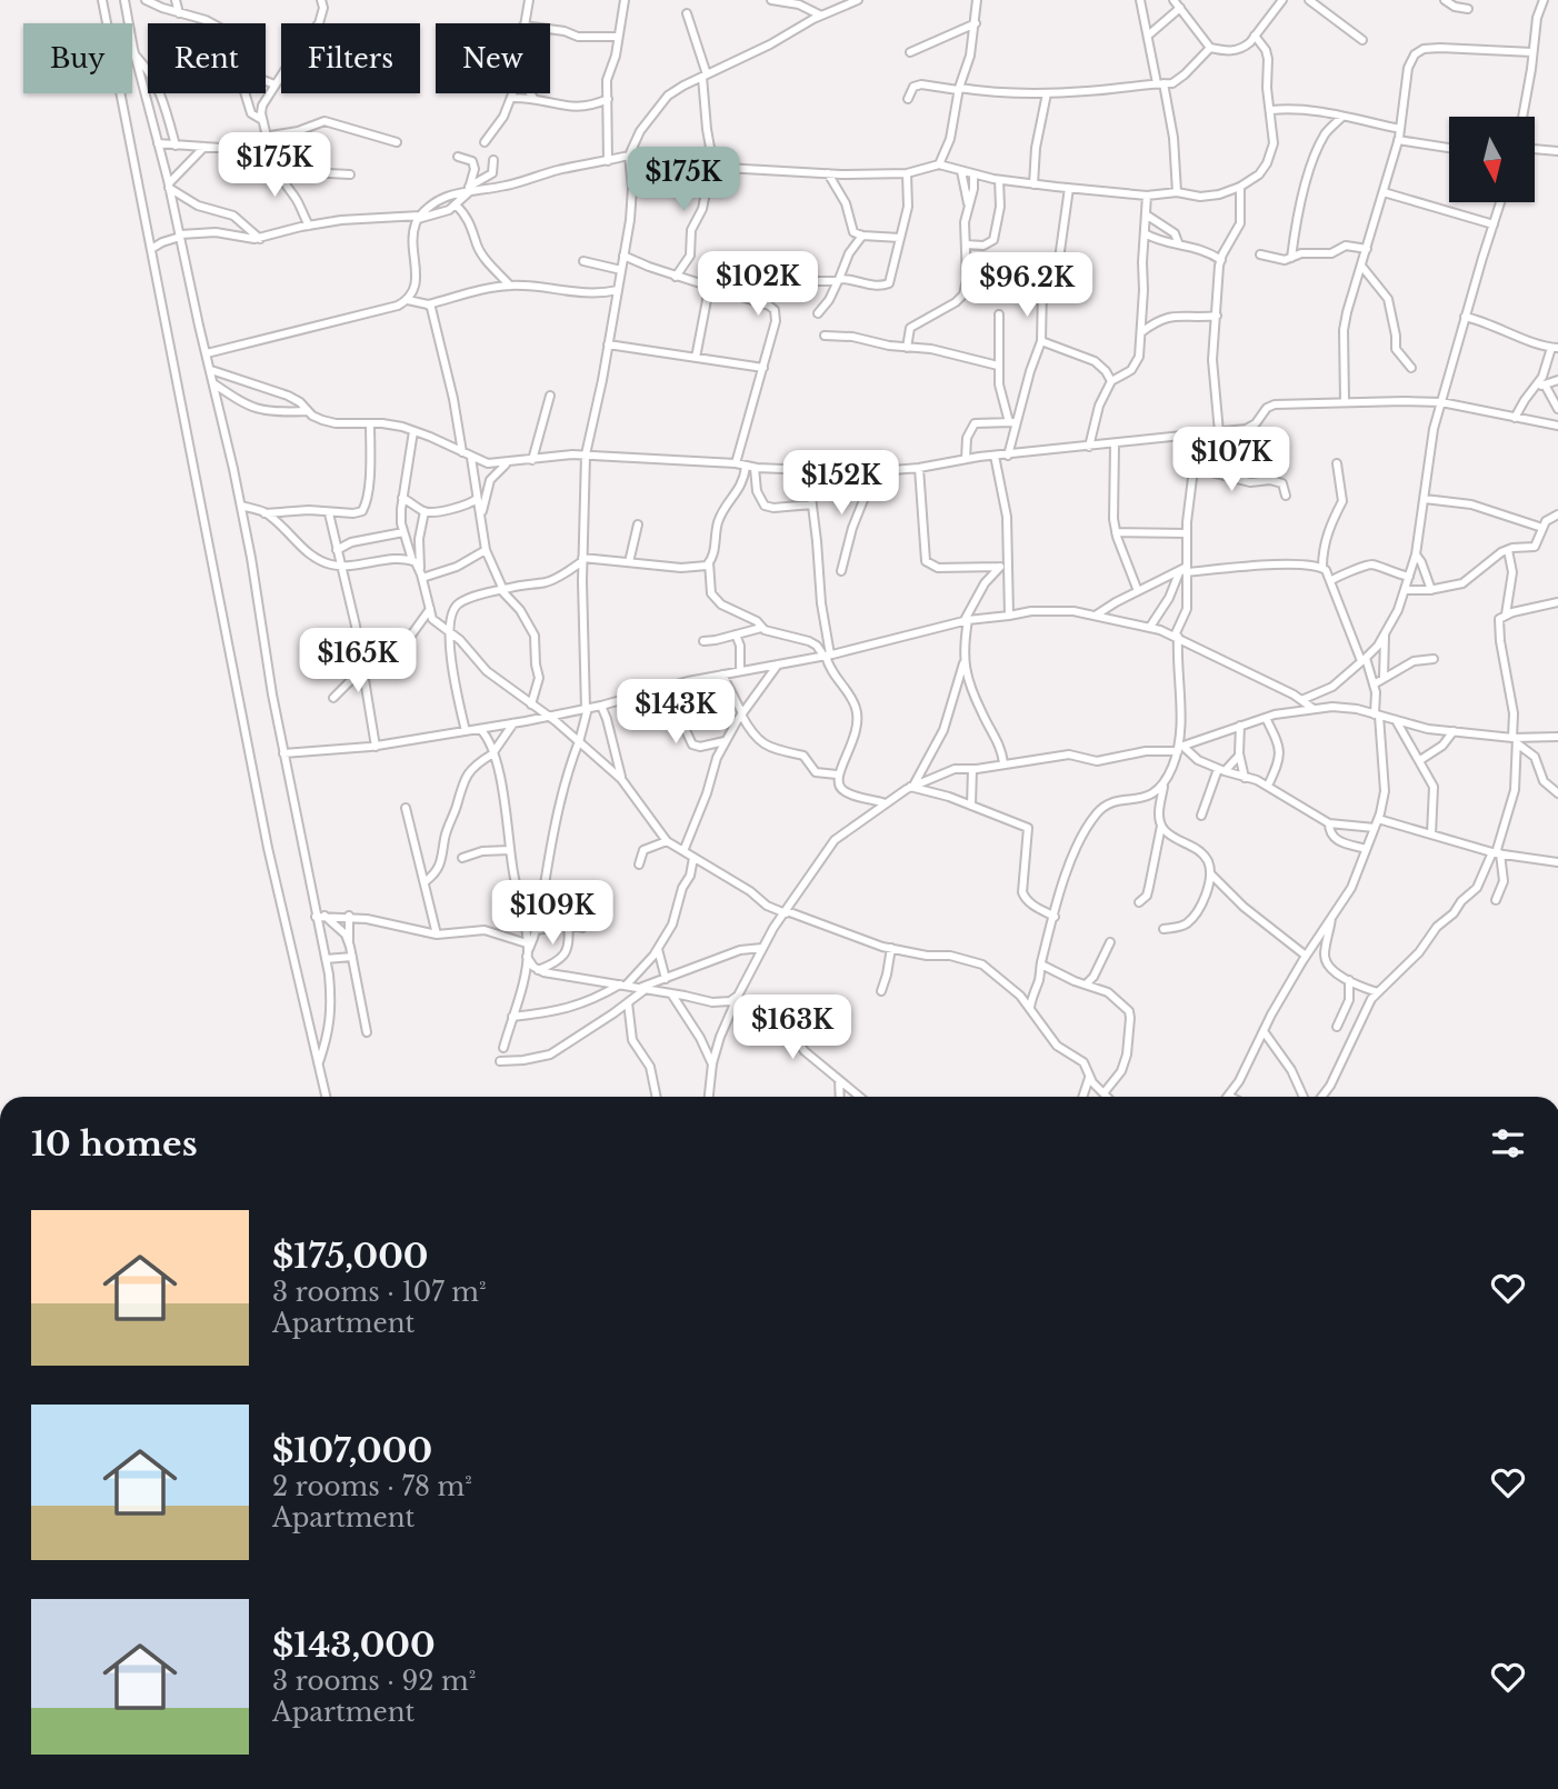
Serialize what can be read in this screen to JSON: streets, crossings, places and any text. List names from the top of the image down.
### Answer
{
  "north": "bottom",
  "page": {
    "chip": [
      "Buy",
      "Rent",
      "Filters",
      "New"
    ],
    "price": [
      "$175K",
      "$175K",
      "$102K",
      "$96.2K",
      "$107K",
      "$152K",
      "$165K",
      "$143K",
      "$109K",
      "$163K"
    ],
    "heading": "10 homes",
    "list": [
      {
        "name": "$175,000",
        "note": "3 rooms · 107 m² · Apartment"
      },
      {
        "name": "$107,000",
        "note": "2 rooms · 78 m² · Apartment"
      },
      {
        "name": "$143,000",
        "note": "3 rooms · 92 m² · Apartment"
      }
    ]
  }
}
